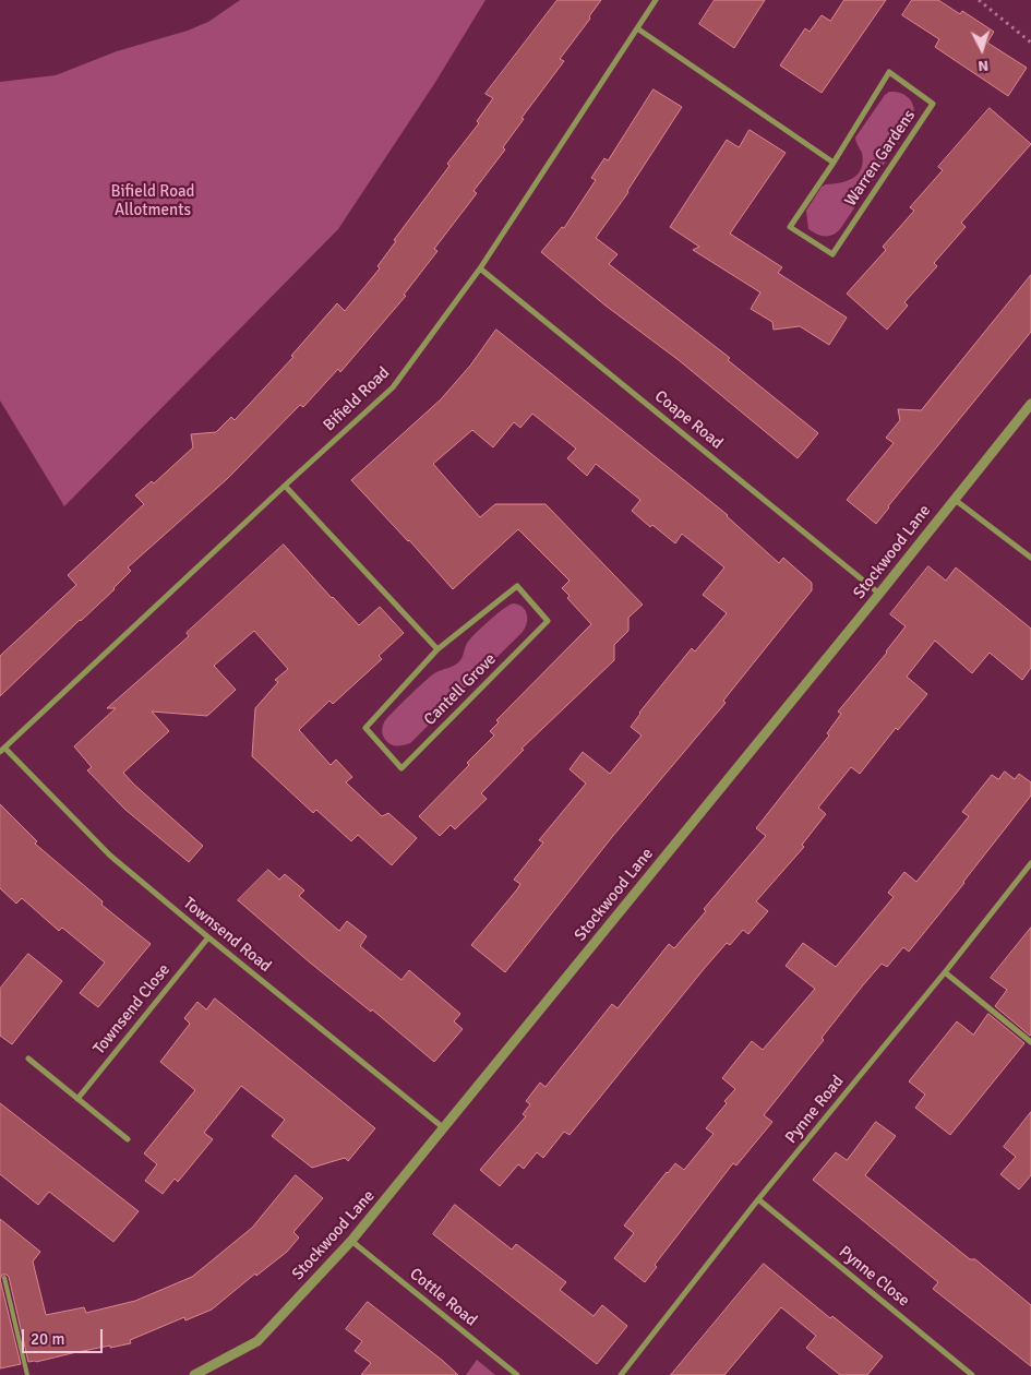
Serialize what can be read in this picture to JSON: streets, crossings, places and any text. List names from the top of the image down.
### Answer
{
  "streets": {
    "street": [
      "Warren Gardens",
      "Bifield Road",
      "Coape Road",
      "Stockwood Lane",
      "Cantell Grove",
      "Townsend Road",
      "Townsend Close",
      "Pynne Road",
      "Pynne Close",
      "Cottle Road"
    ]
  },
  "crossings": [
    ["Bifield Road", "Coape Road"],
    ["Bifield Road", "Townsend Road"],
    ["Coape Road", "Stockwood Lane"],
    ["Stockwood Lane", "Townsend Road"],
    ["Stockwood Lane", "Cottle Road"],
    ["Townsend Road", "Townsend Close"],
    ["Pynne Road", "Pynne Close"]
  ],
  "parks": ["Bifield Road Allotments"],
  "scale_bar": "20 m",
  "north": "bottom"
}
